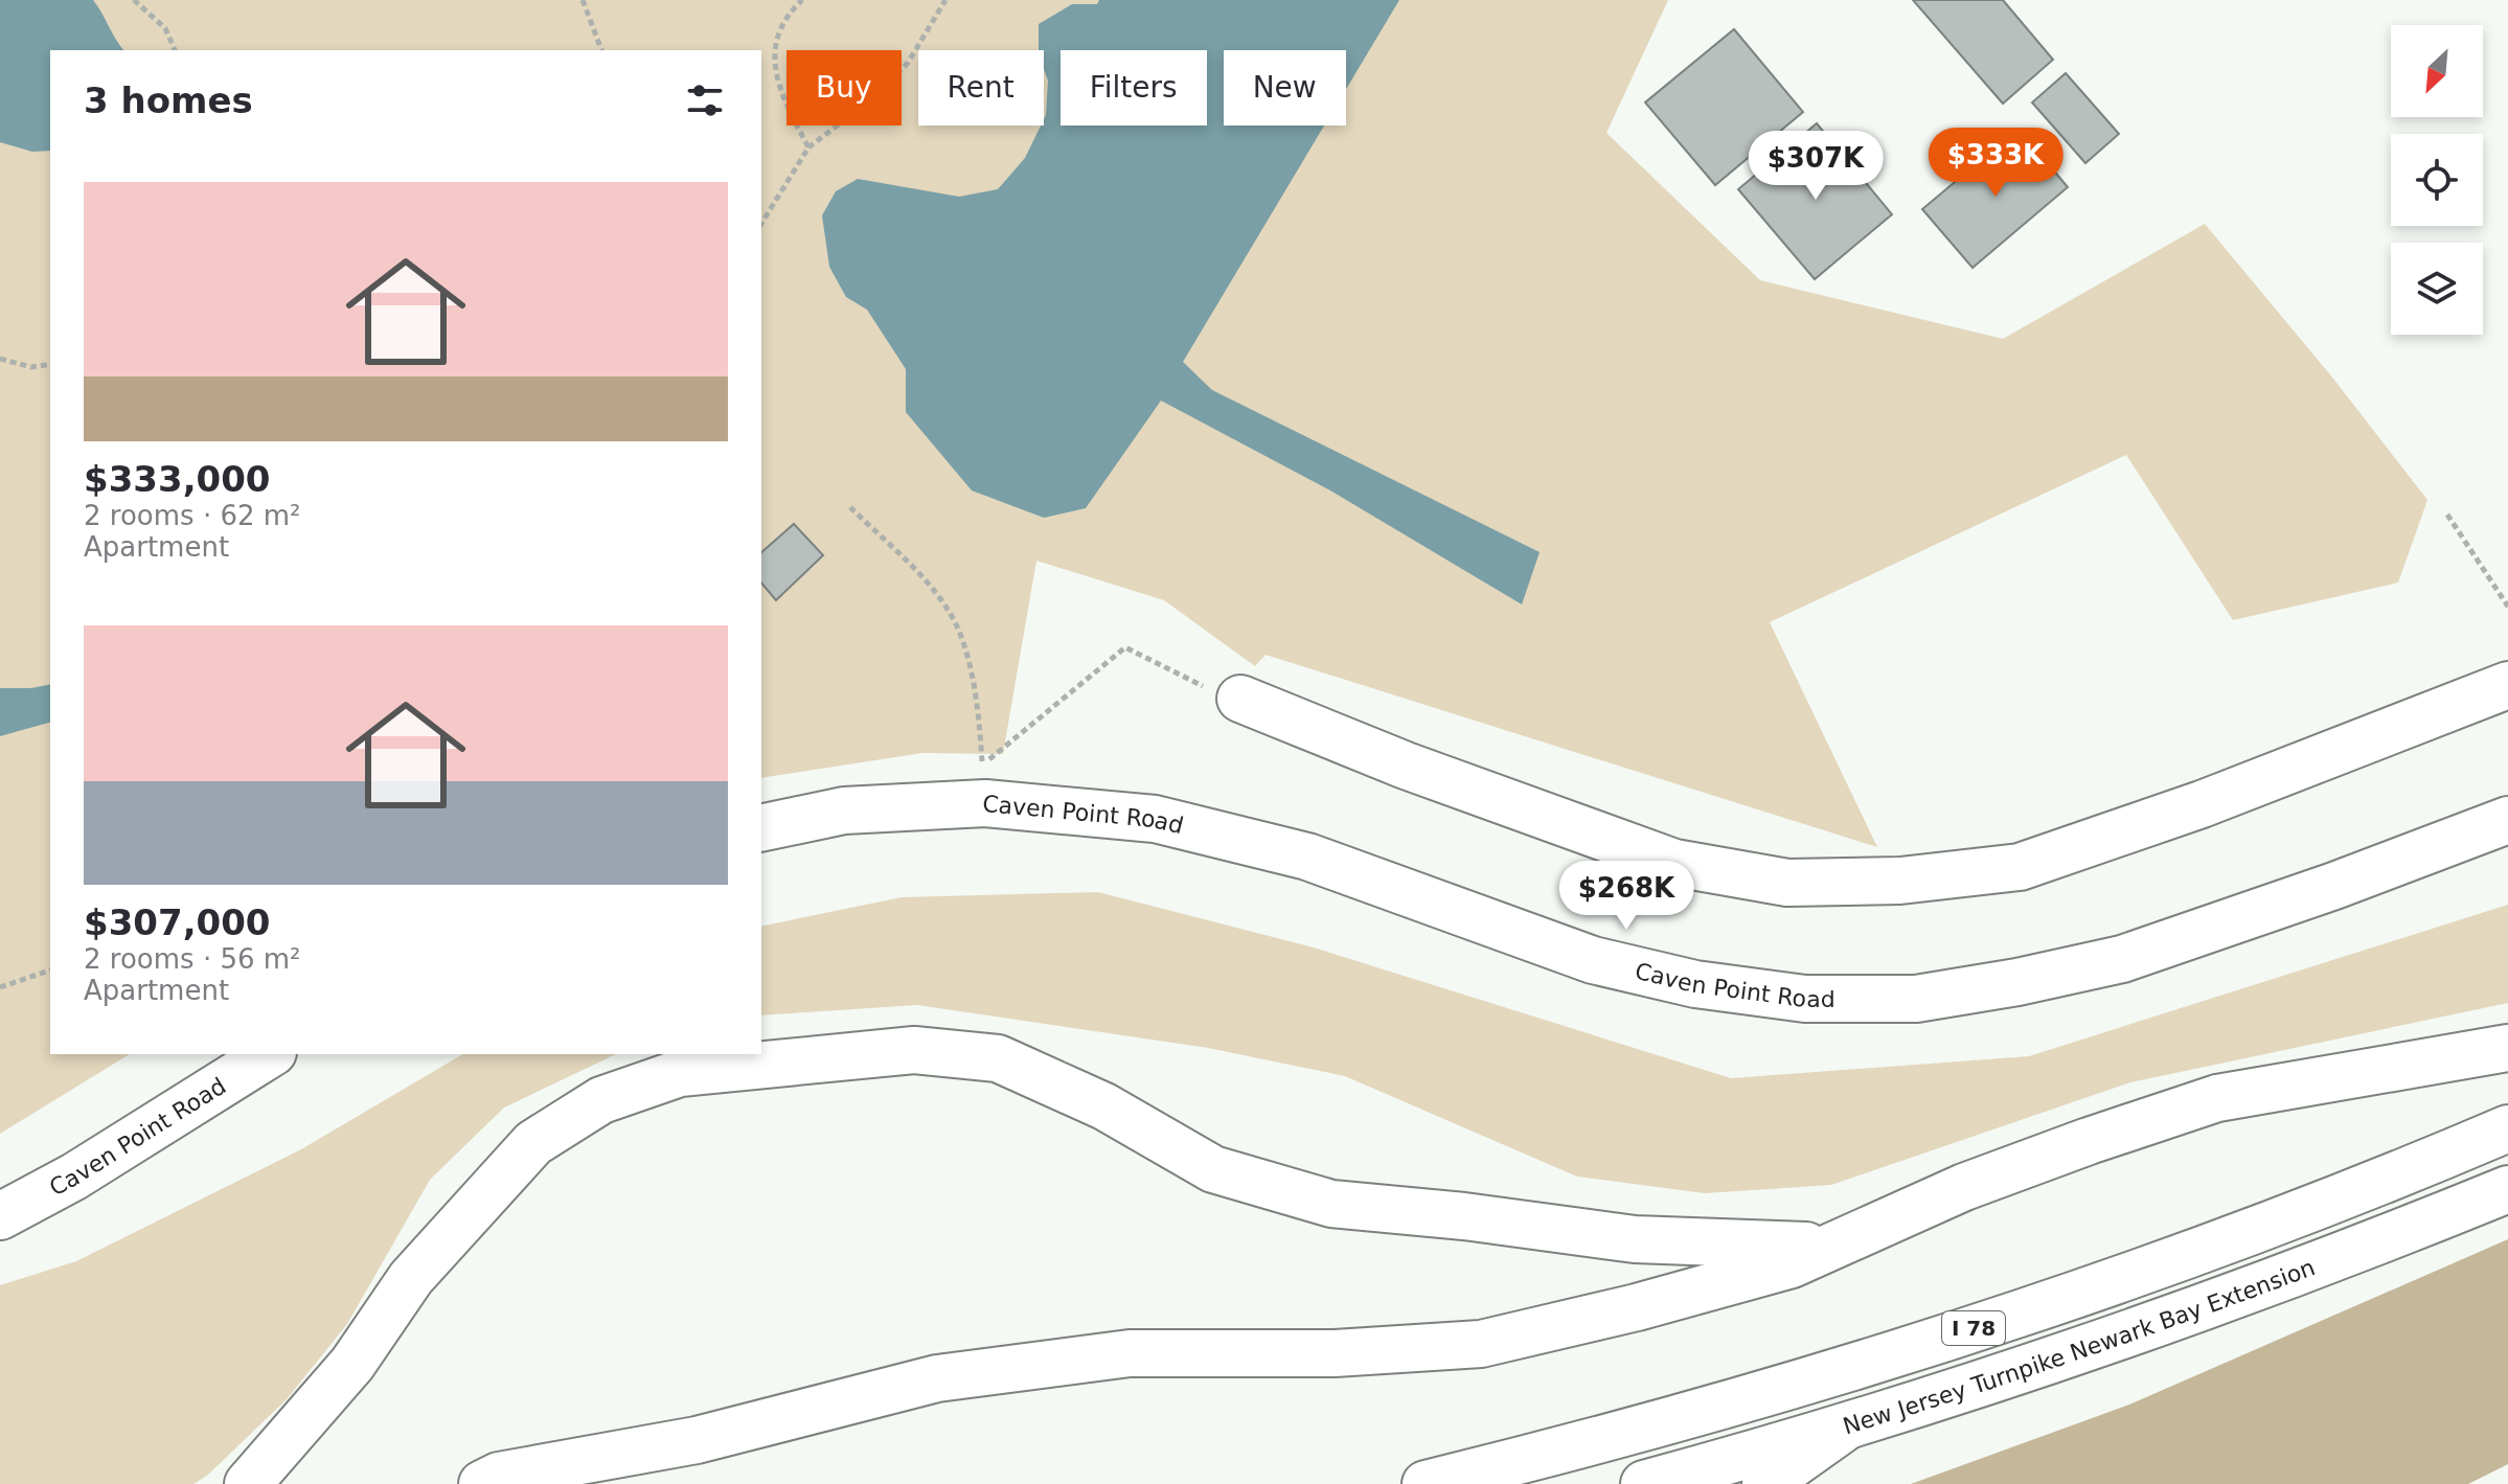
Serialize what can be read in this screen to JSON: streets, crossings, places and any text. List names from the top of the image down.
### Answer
{
  "streets": {
    "main road": ["Caven Point Road", "I 78", "New Jersey Turnpike Newark Bay Extension"]
  },
  "north": "bottom left",
  "page": {
    "chip": [
      "Buy",
      "Rent",
      "Filters",
      "New"
    ],
    "heading": "3 homes",
    "price": ["$333K", "$307K", "$268K"],
    "list": [
      {
        "name": "$333,000",
        "note": "2 rooms · 62 m² · Apartment"
      },
      {
        "name": "$307,000",
        "note": "2 rooms · 56 m² · Apartment"
      }
    ]
  }
}
